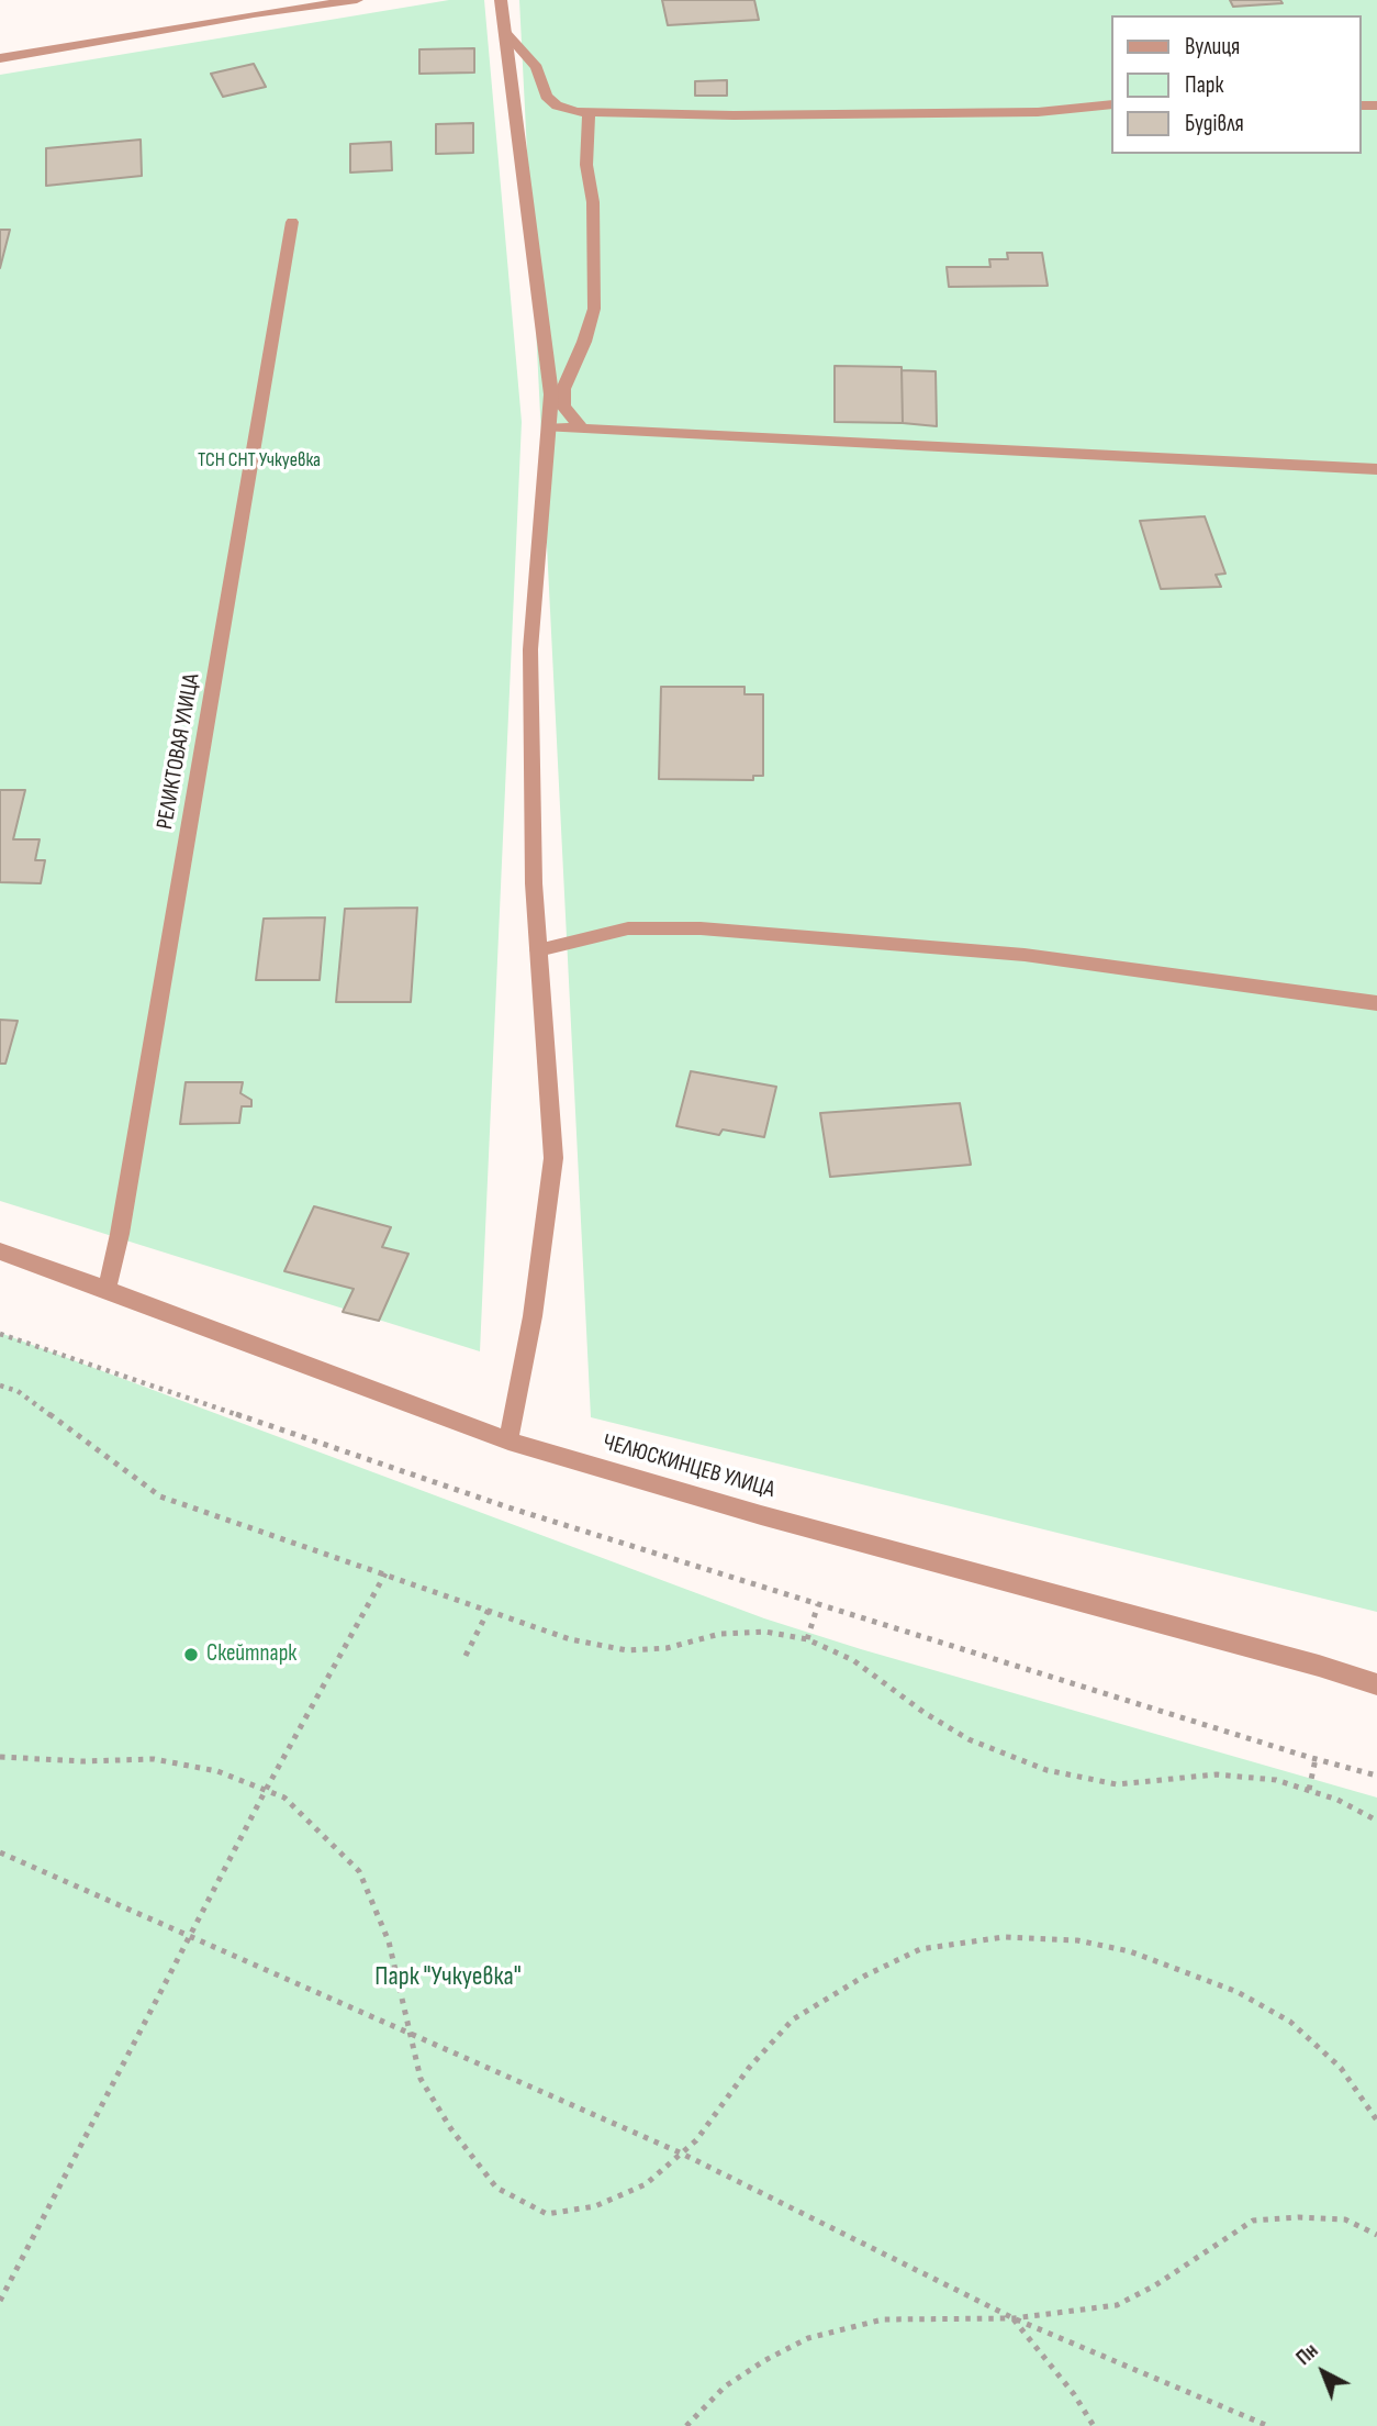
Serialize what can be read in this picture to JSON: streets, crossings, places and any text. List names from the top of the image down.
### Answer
{
  "streets": {
    "street": ["РЕЛИКТОВАЯ УЛИЦА", "ЧЕЛЮСКИНЦЕВ УЛИЦА"]
  },
  "crossings": [
    ["РЕЛИКТОВАЯ УЛИЦА", "ЧЕЛЮСКИНЦЕВ УЛИЦА"]
  ],
  "parks": ["ТСН СНТ Учкуевка", "Парк \"Учкуевка\""],
  "places": ["Скейтпарк"],
  "legend": ["Вулиця", "Парк", "Будівля"],
  "north": "top left"
}
